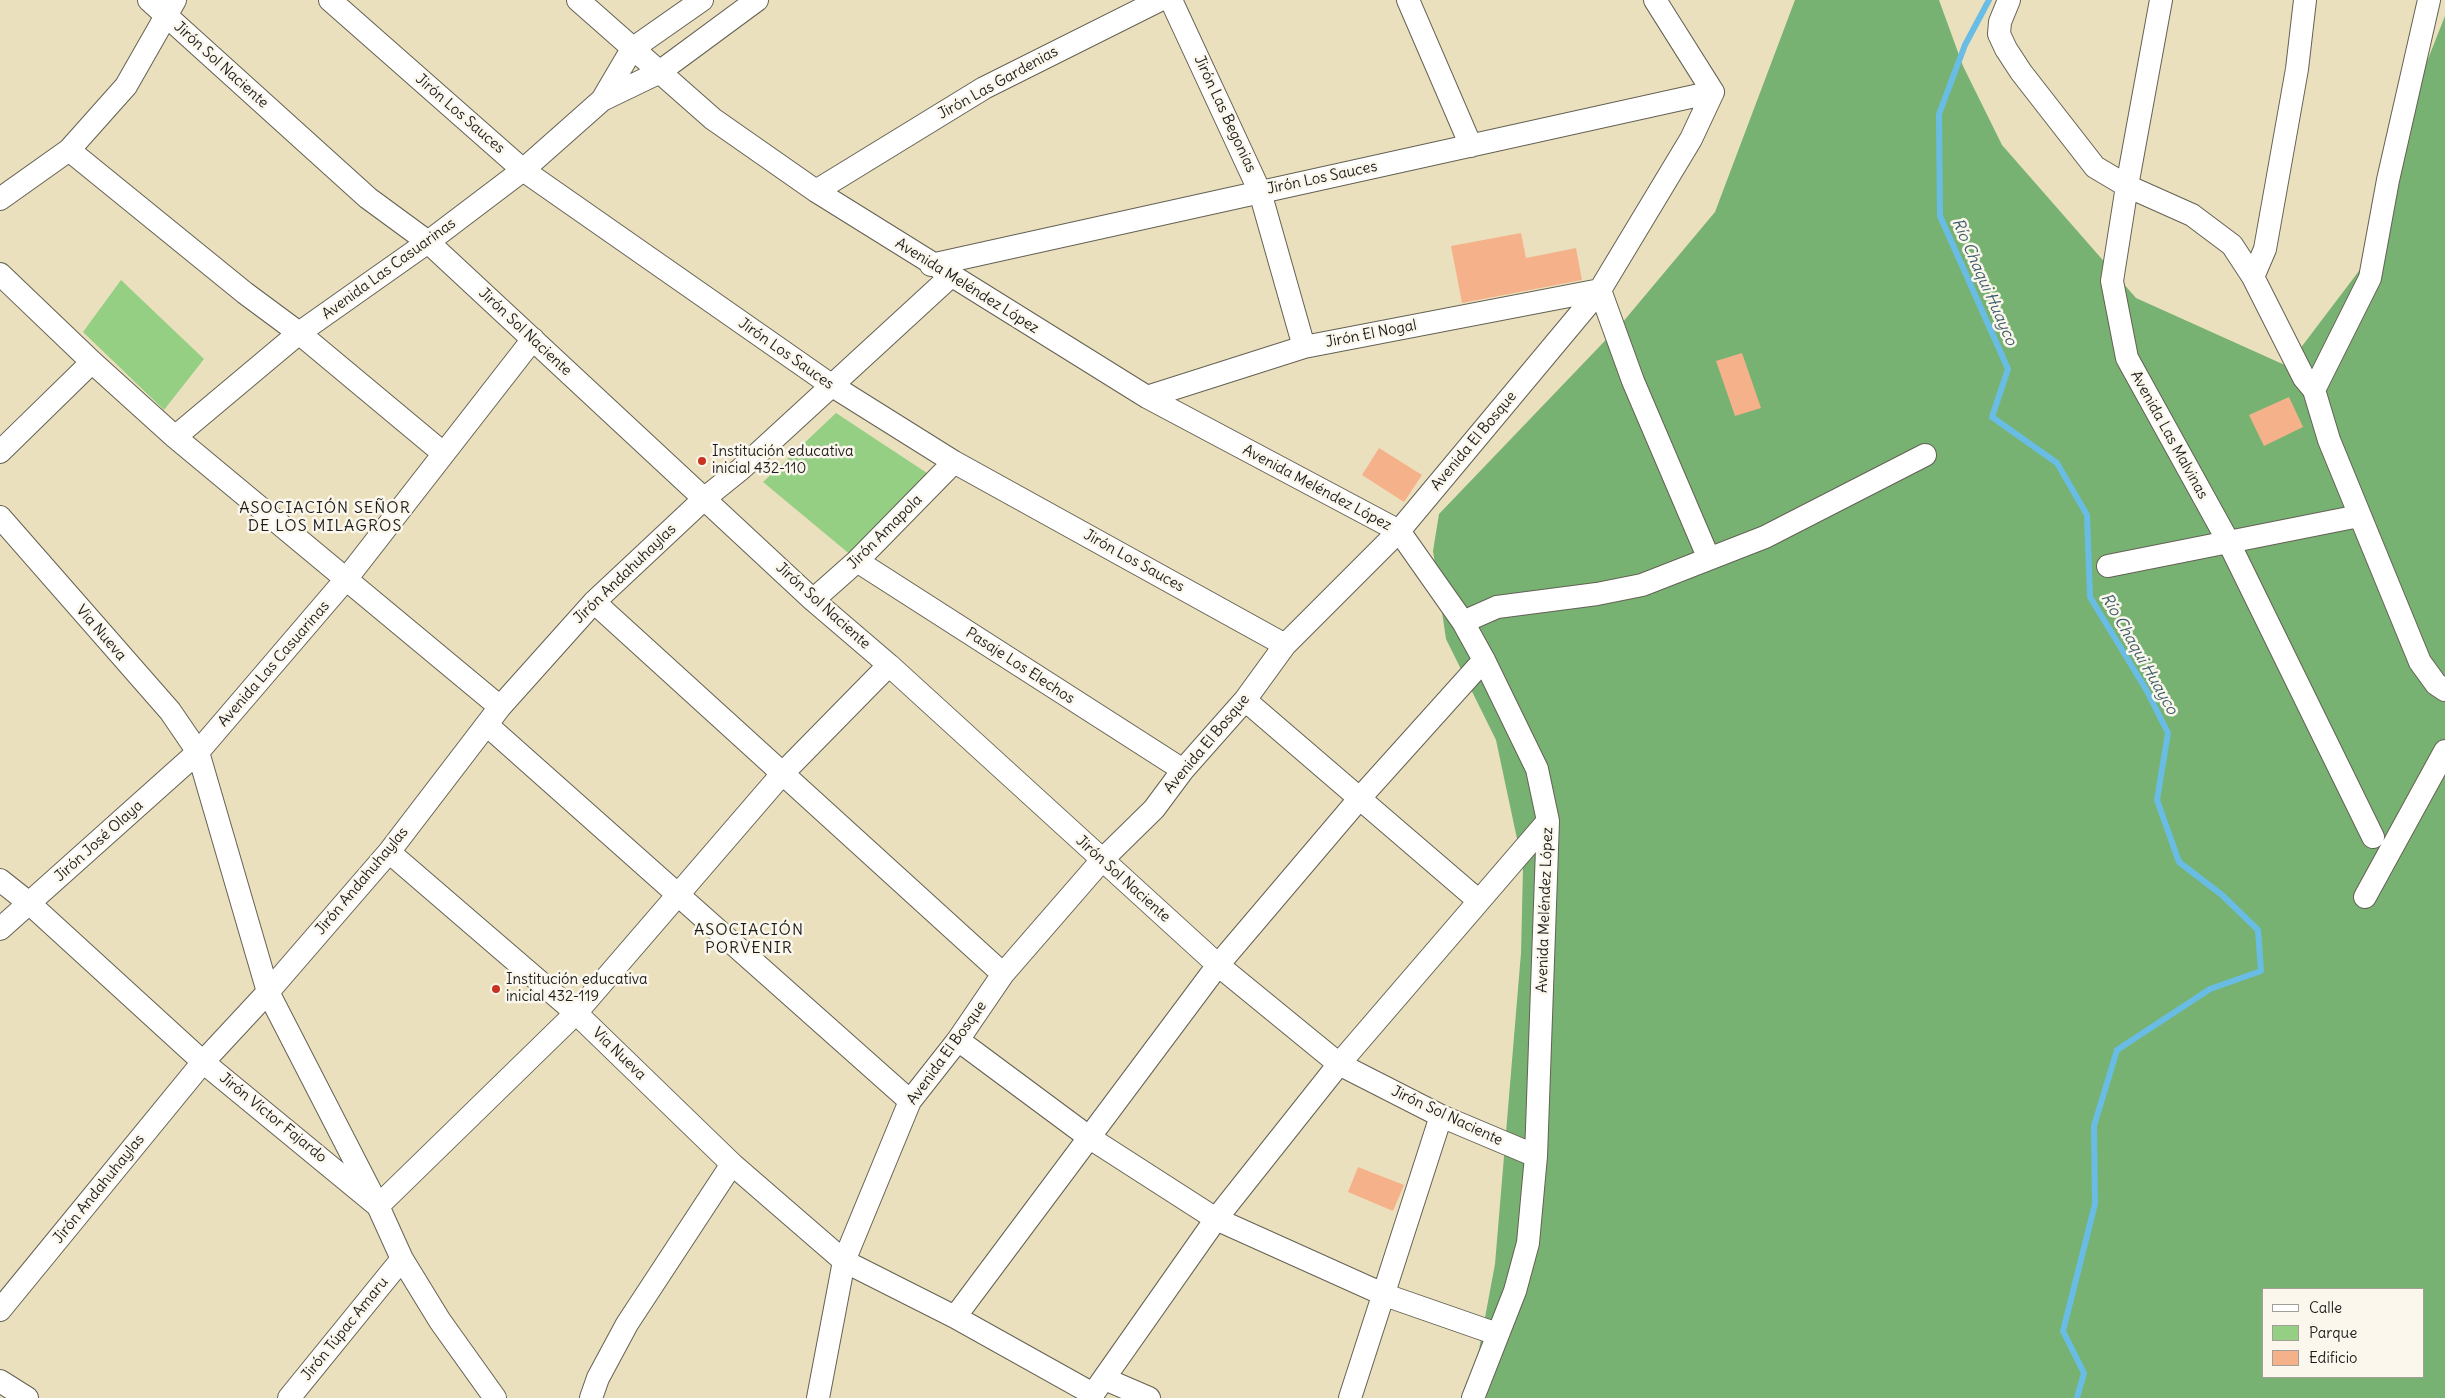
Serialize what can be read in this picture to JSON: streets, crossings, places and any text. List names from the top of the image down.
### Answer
{
  "streets": {
    "street": [
      "Jirón Sol Naciente",
      "Jirón Las Gardenias",
      "Jirón Los Sauces",
      "Jirón Las Begonias",
      "Avenida Las Casuarinas",
      "Avenida Meléndez López",
      "Jirón El Nogal",
      "Avenida Las Malvinas",
      "Avenida El Bosque",
      "Jirón Amapola",
      "Jirón Andahuhaylas",
      "Via Nueva",
      "Pasaje Los Elechos",
      "Jirón José Olaya",
      "Jirón Víctor Fajardo",
      "Jirón Túpac Amaru"
    ]
  },
  "crossings": [
    ["Jirón Sol Naciente", "Avenida Las Casuarinas"],
    ["Jirón Sol Naciente", "Avenida Meléndez López"],
    ["Jirón Sol Naciente", "Avenida El Bosque"],
    ["Jirón Sol Naciente", "Jirón Amapola"],
    ["Jirón Sol Naciente", "Jirón Andahuhaylas"],
    ["Jirón Las Gardenias", "Avenida Meléndez López"],
    ["Jirón Los Sauces", "Jirón Las Begonias"],
    ["Jirón Los Sauces", "Avenida Las Casuarinas"],
    ["Jirón Los Sauces", "Avenida Meléndez López"],
    ["Jirón Los Sauces", "Avenida El Bosque"],
    ["Jirón Los Sauces", "Jirón Amapola"],
    ["Jirón Los Sauces", "Jirón Andahuhaylas"],
    ["Jirón Las Begonias", "Jirón El Nogal"],
    ["Avenida Las Casuarinas", "Avenida Meléndez López"],
    ["Avenida Las Casuarinas", "Via Nueva"],
    ["Avenida Las Casuarinas", "Jirón José Olaya"],
    ["Avenida Meléndez López", "Jirón El Nogal"],
    ["Avenida Meléndez López", "Avenida El Bosque"],
    ["Jirón El Nogal", "Avenida El Bosque"],
    ["Avenida El Bosque", "Via Nueva"],
    ["Avenida El Bosque", "Pasaje Los Elechos"],
    ["Jirón Amapola", "Pasaje Los Elechos"],
    ["Jirón Andahuhaylas", "Via Nueva"],
    ["Jirón Andahuhaylas", "Jirón Víctor Fajardo"],
    ["Via Nueva", "Jirón José Olaya"],
    ["Via Nueva", "Jirón Víctor Fajardo"],
    ["Jirón José Olaya", "Jirón Víctor Fajardo"],
    ["Jirón Víctor Fajardo", "Jirón Túpac Amaru"]
  ],
  "districts": ["ASOCIACIÓN SEÑOR DE LOS MILAGROS", "ASOCIACIÓN PORVENIR"],
  "water": ["Río Chaqui Huayco"],
  "places": ["Institución educativa inicial 432-110", "Institución educativa inicial 432-119"],
  "legend": ["Calle", "Parque", "Edificio"]
}
